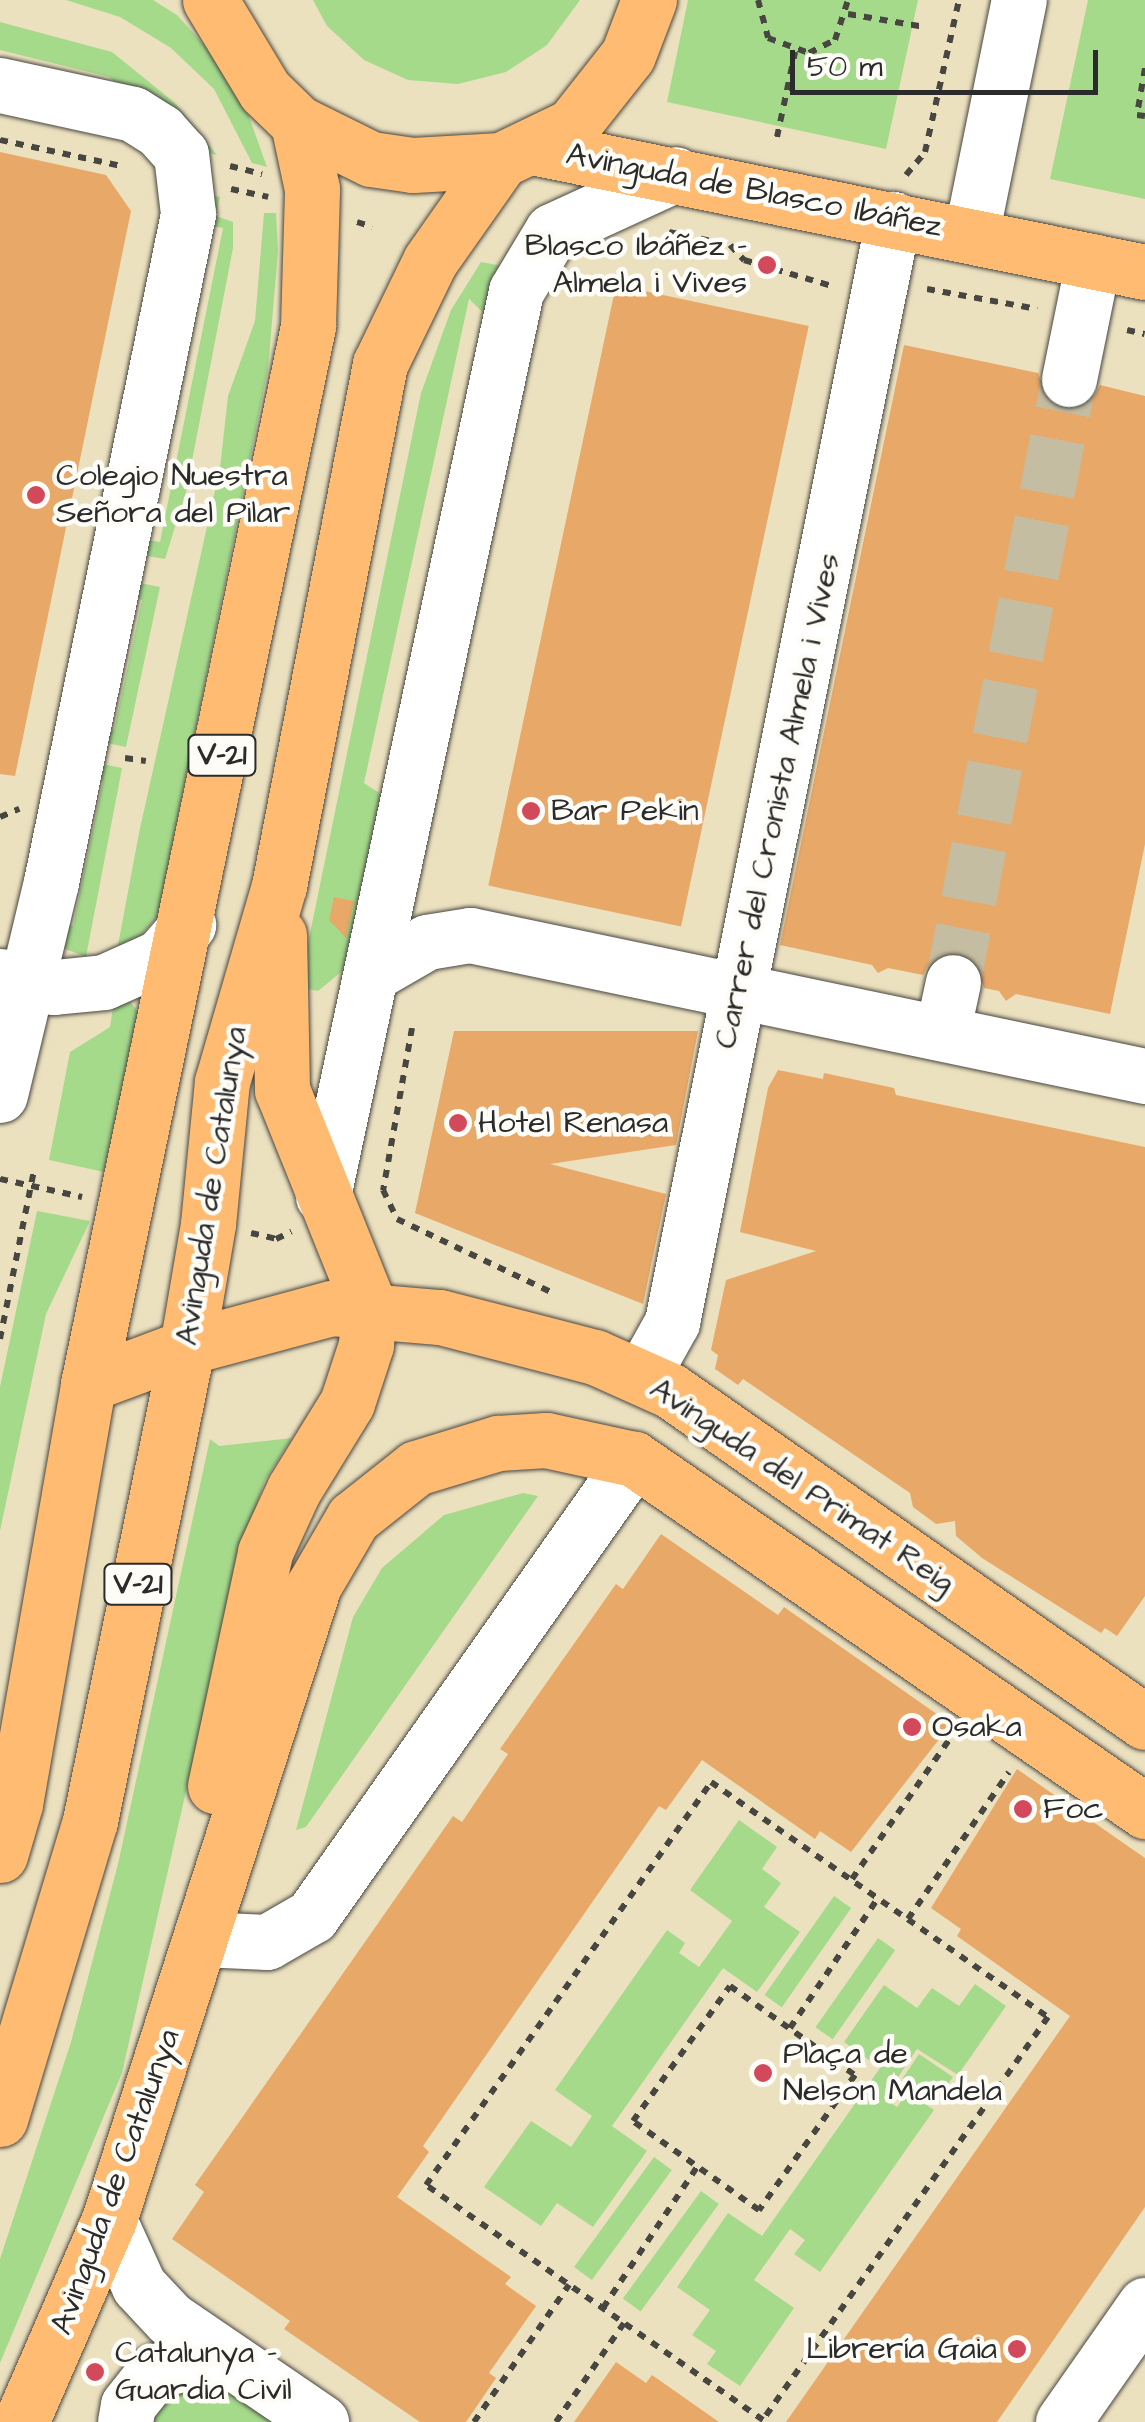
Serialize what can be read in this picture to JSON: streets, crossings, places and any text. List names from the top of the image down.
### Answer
{
  "streets": {
    "main road": [
      "Avinguda de Blasco Ibáñez",
      "V-21",
      "Avinguda de Catalunya",
      "Avinguda del Primat Reig"
    ],
    "street": ["Carrer del Cronista Almela i Vives"]
  },
  "crossings": [
    ["Avinguda de Blasco Ibáñez", "V-21"],
    ["Avinguda de Blasco Ibáñez", "Carrer del Cronista Almela i Vives"],
    ["Avinguda de Blasco Ibáñez", "Avinguda de Catalunya"],
    ["V-21", "Avinguda del Primat Reig"],
    ["Carrer del Cronista Almela i Vives", "Avinguda del Primat Reig"],
    ["Avinguda de Catalunya", "Avinguda del Primat Reig"]
  ],
  "places": [
    "Blasco Ibáñez - Almela i Vives",
    "Colegio Nuestra Señora del Pilar",
    "Bar Pekin",
    "Hotel Renasa",
    "Osaka",
    "Foc",
    "Plaça de Nelson Mandela",
    "Librería Gaia",
    "Catalunya - Guardia Civil"
  ],
  "scale_bar": "50 m"
}
